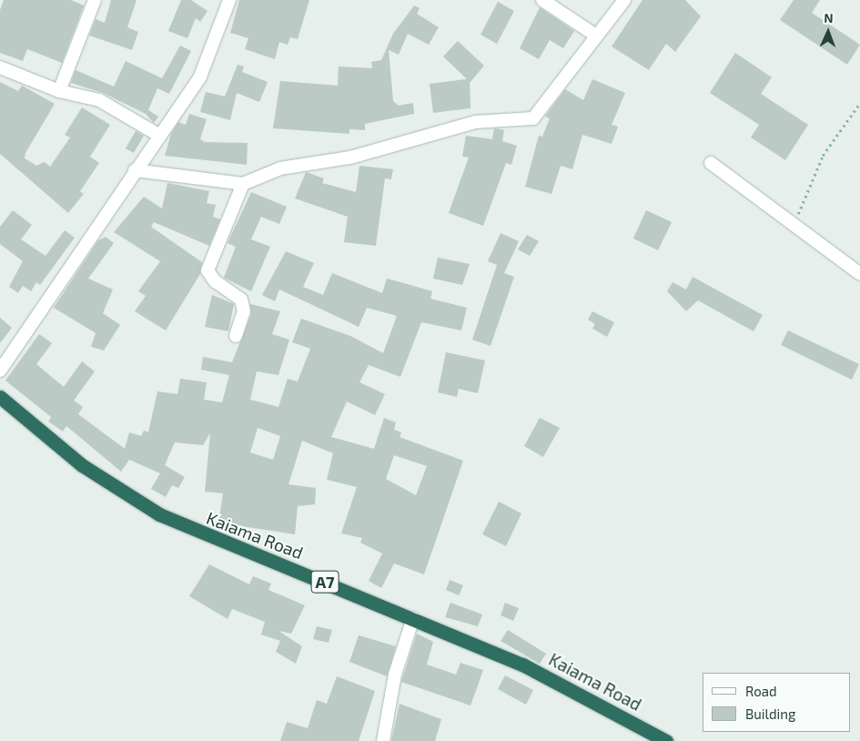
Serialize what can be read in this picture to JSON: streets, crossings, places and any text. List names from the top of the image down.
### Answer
{
  "streets": {
    "highway": ["Kaiama Road", "A7"]
  },
  "legend": ["Road", "Building"],
  "north": "top"
}
